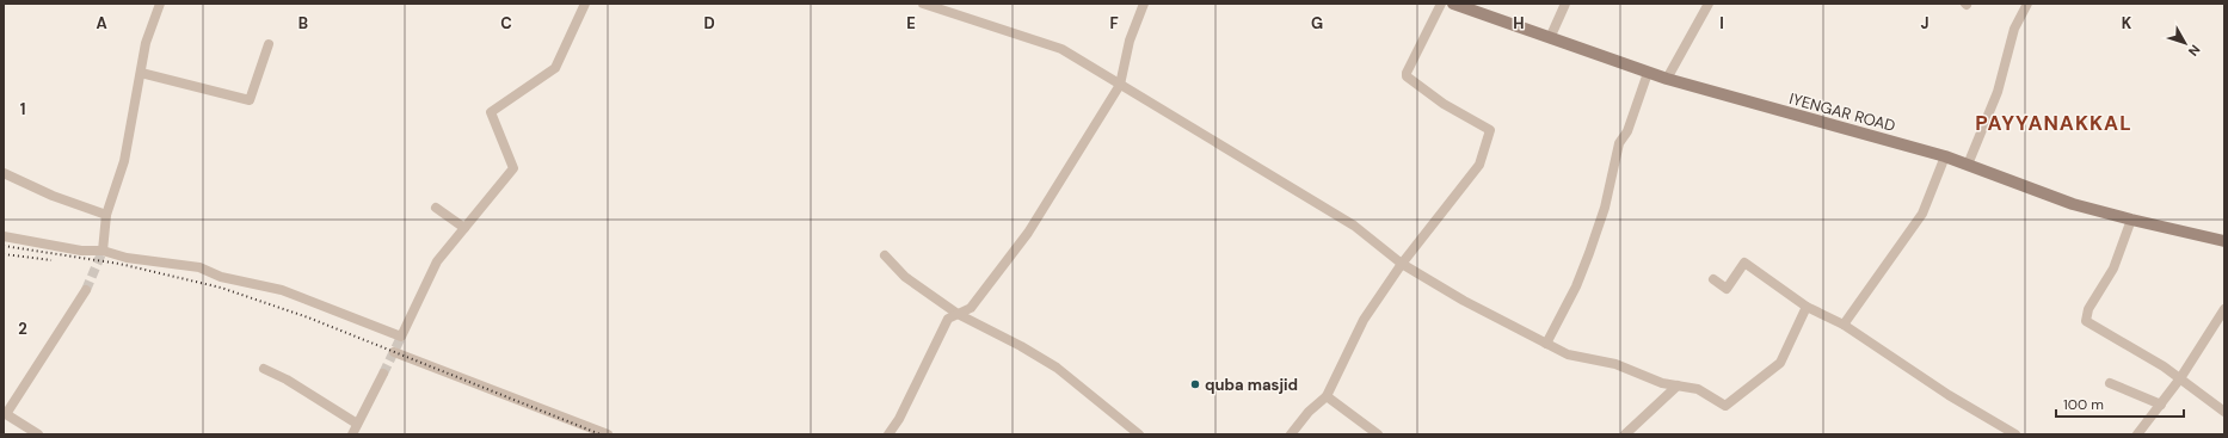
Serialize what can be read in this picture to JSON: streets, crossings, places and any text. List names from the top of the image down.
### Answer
{
  "streets": {
    "main road": ["IYENGAR ROAD"]
  },
  "districts": ["PAYYANAKKAL"],
  "places": ["quba masjid"],
  "scale_bar": "100 m",
  "north": "bottom right",
  "grid": {
    "columns": [
      "A",
      "B",
      "C",
      "D",
      "E",
      "F",
      "G",
      "H",
      "I",
      "J",
      "K"
    ],
    "rows": ["1", "2"]
  }
}
